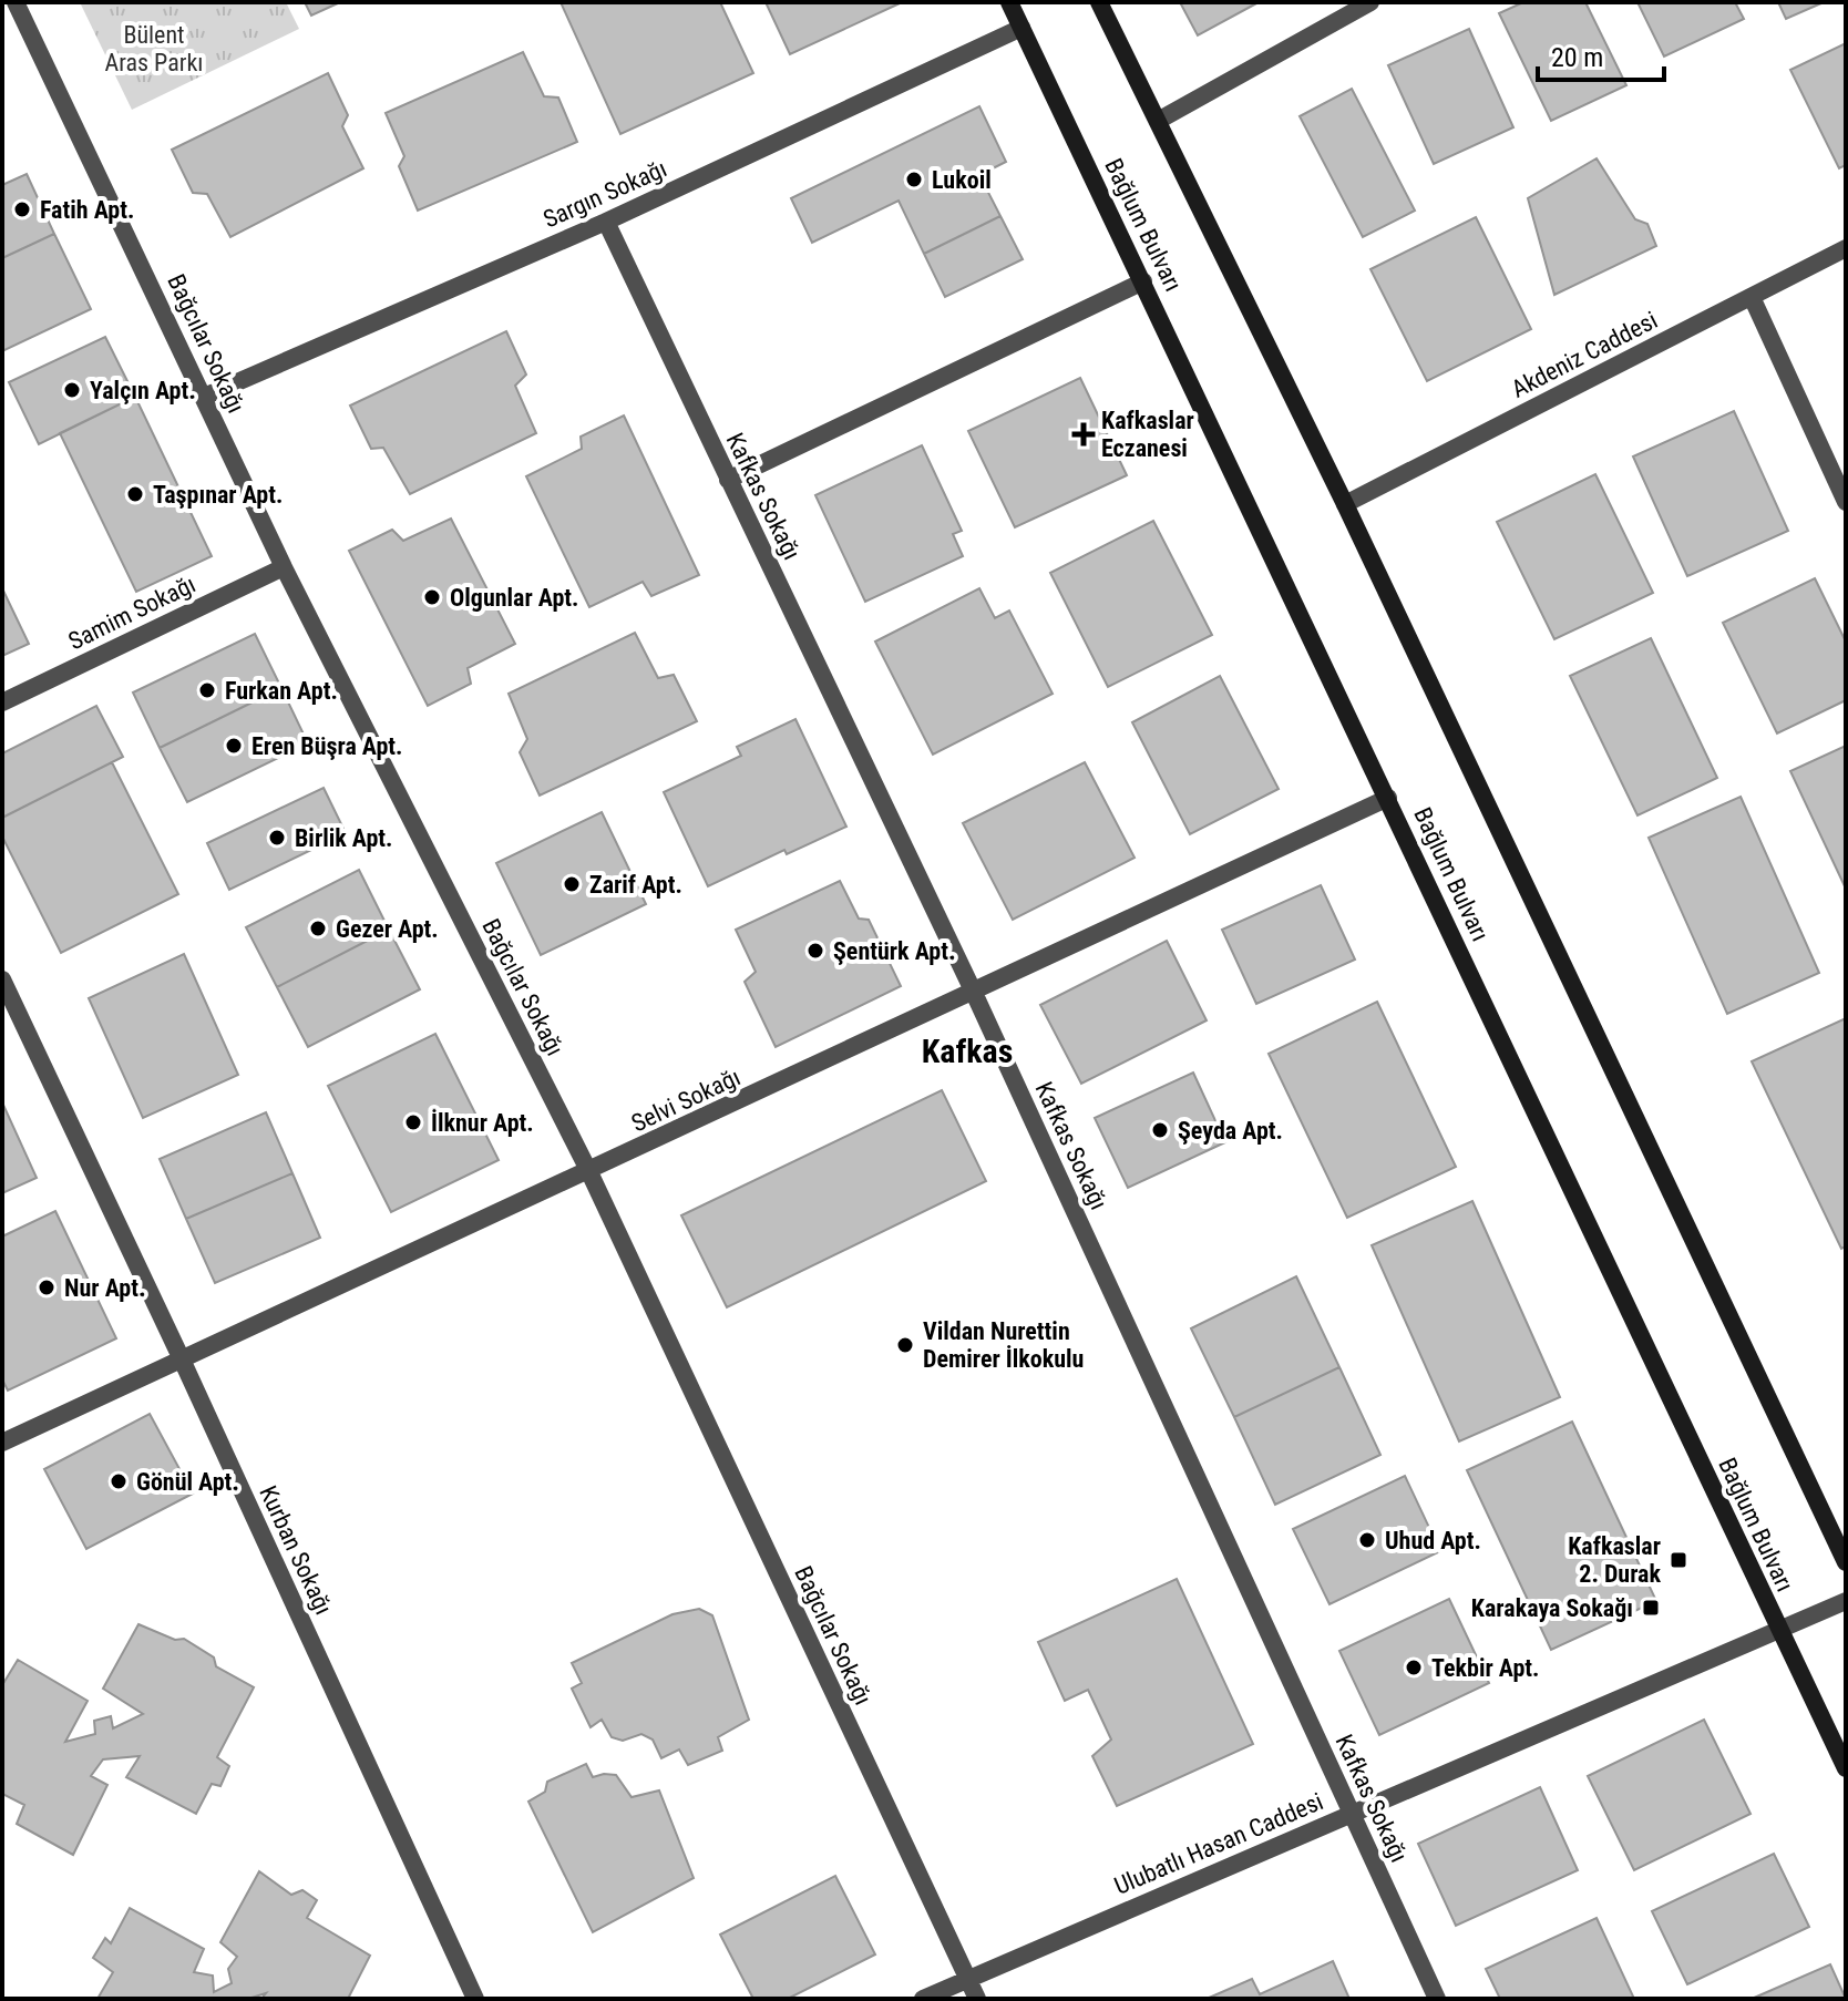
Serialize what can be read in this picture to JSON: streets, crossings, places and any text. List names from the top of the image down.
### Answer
{
  "streets": {
    "main road": ["Bağlum Bulvarı"],
    "street": [
      "Sargın Sokağı",
      "Bağcılar Sokağı",
      "Akdeniz Caddesi",
      "Kafkas Sokağı",
      "Samim Sokağı",
      "Selvi Sokağı",
      "Kurban Sokağı",
      "Ulubatlı Hasan Caddesi"
    ]
  },
  "crossings": [
    ["Sargın Sokağı", "Bağlum Bulvarı"],
    ["Sargın Sokağı", "Bağcılar Sokağı"],
    ["Sargın Sokağı", "Kafkas Sokağı"],
    ["Bağlum Bulvarı", "Selvi Sokağı"],
    ["Bağlum Bulvarı", "Ulubatlı Hasan Caddesi"],
    ["Bağcılar Sokağı", "Samim Sokağı"],
    ["Bağcılar Sokağı", "Selvi Sokağı"],
    ["Bağcılar Sokağı", "Ulubatlı Hasan Caddesi"],
    ["Kafkas Sokağı", "Selvi Sokağı"],
    ["Kafkas Sokağı", "Ulubatlı Hasan Caddesi"],
    ["Selvi Sokağı", "Kurban Sokağı"]
  ],
  "districts": ["Kafkas"],
  "parks": ["Bülent Aras Parkı"],
  "places": {
    "other": [
      "Lukoil",
      "Fatih Apt.",
      "Yalçın Apt.",
      "Taşpınar Apt.",
      "Olgunlar Apt.",
      "Furkan Apt.",
      "Eren Büşra Apt.",
      "Birlik Apt.",
      "Zarif Apt.",
      "Gezer Apt.",
      "Şentürk Apt.",
      "İlknur Apt.",
      "Şeyda Apt.",
      "Nur Apt.",
      "Vildan Nurettin Demirer İlkokulu",
      "Gönül Apt.",
      "Uhud Apt.",
      "Tekbir Apt."
    ],
    "health": ["Kafkaslar Eczanesi"],
    "transit": ["Kafkaslar 2. Durak", "Karakaya Sokağı"]
  },
  "scale_bar": "20 m"
}
